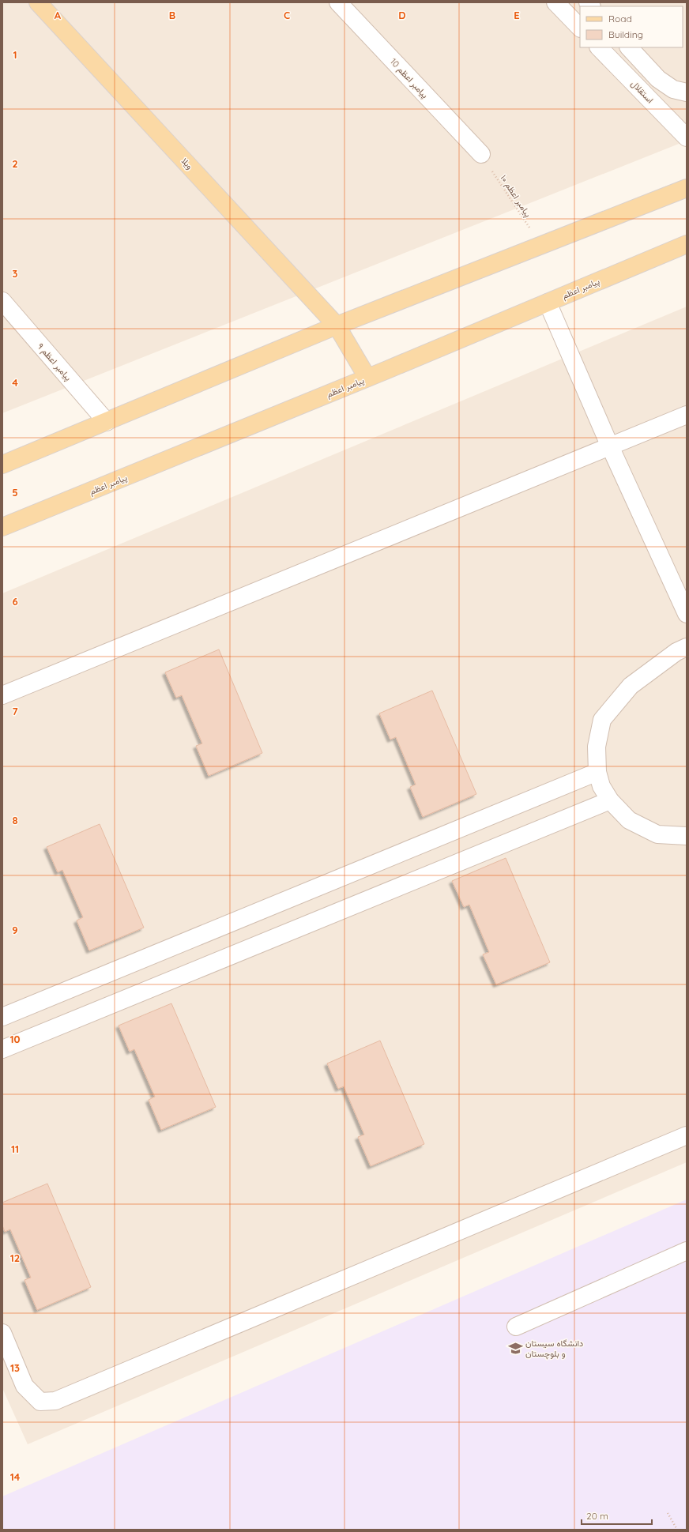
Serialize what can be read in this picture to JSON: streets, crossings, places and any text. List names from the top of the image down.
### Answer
{
  "streets": {
    "main road": ["ویلا", "پیامبر اعظم"],
    "street": ["پیامبر اعظم 10", "استقلال", "پیامبر اعظم ۹"],
    "path": ["پیامبر اعظم ۱۰"]
  },
  "crossings": [
    ["پیامبر اعظم 10", "پیامبر اعظم ۱۰"],
    ["ویلا", "پیامبر اعظم"]
  ],
  "places": {
    "school or university": ["دانشگاه سیستان و بلوچستان"]
  },
  "legend": ["Road", "Building"],
  "scale_bar": "20 m",
  "grid": {
    "columns": [
      "A",
      "B",
      "C",
      "D",
      "E"
    ],
    "rows": [
      "1",
      "2",
      "3",
      "4",
      "5",
      "6",
      "7",
      "8",
      "9",
      "10",
      "11",
      "12",
      "13",
      "14"
    ]
  }
}
